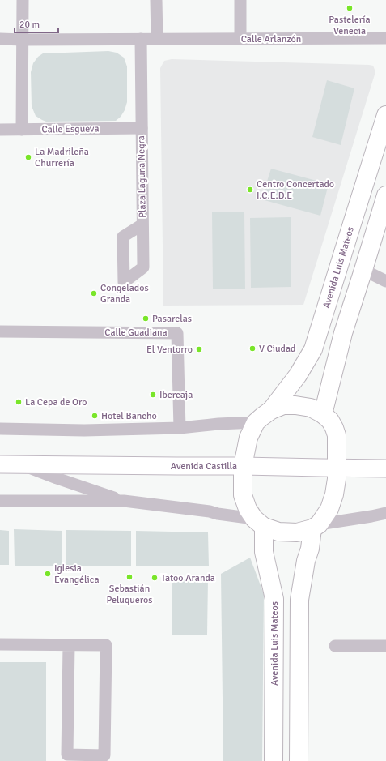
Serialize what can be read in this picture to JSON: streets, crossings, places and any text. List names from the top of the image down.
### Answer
{
  "streets": {
    "highway": ["Avenida Luis Mateos"],
    "street": [
      "Calle Arlanzón",
      "Calle Esgueva",
      "Plaza Laguna Negra",
      "Calle Guadiana",
      "Avenida Castilla"
    ]
  },
  "crossings": [
    ["Calle Arlanzón", "Plaza Laguna Negra"],
    ["Calle Esgueva", "Plaza Laguna Negra"],
    ["Avenida Luis Mateos", "Avenida Castilla"]
  ],
  "places": [
    "Pastelería Venecia",
    "La Madrileña Churrería",
    "Centro Concertado I.C.E.D.E",
    "Congelados Granda",
    "Pasarelas",
    "V Ciudad",
    "El Ventorro",
    "Ibercaja",
    "La Cepa de Oro",
    "Hotel Bancho",
    "Iglesia Evangélica",
    "Sebastián Peluqueros",
    "Tatoo Aranda"
  ],
  "scale_bar": "20 m"
}
